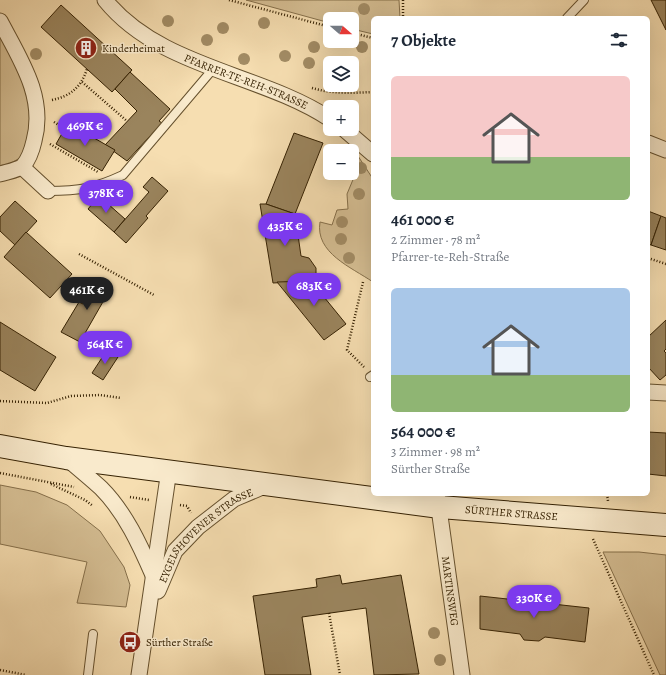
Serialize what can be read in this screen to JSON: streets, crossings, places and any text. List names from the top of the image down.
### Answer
{
  "streets": {
    "street": [
      "PFARRER-TE-REH-STRASSE",
      "SÜRTHER STRASSE",
      "EYGELSHOVENER STRASSE",
      "MARTINSWEG"
    ]
  },
  "crossings": [
    ["SÜRTHER STRASSE", "EYGELSHOVENER STRASSE"],
    ["SÜRTHER STRASSE", "MARTINSWEG"]
  ],
  "places": {
    "building": ["Kinderheimat"],
    "bus stop": ["Sürther Straße"]
  },
  "north": "right",
  "page": {
    "map_buttons": ["+", "−"],
    "heading": "7 Objekte",
    "list": [
      {
        "name": "461 000 €",
        "note": "2 Zimmer · 78 m² · Pfarrer-te-Reh-Straße"
      },
      {
        "name": "564 000 €",
        "note": "3 Zimmer · 98 m² · Sürther Straße"
      }
    ],
    "price": [
      "469K €",
      "378K €",
      "435K €",
      "683K €",
      "461K €",
      "564K €",
      "330K €"
    ]
  }
}
